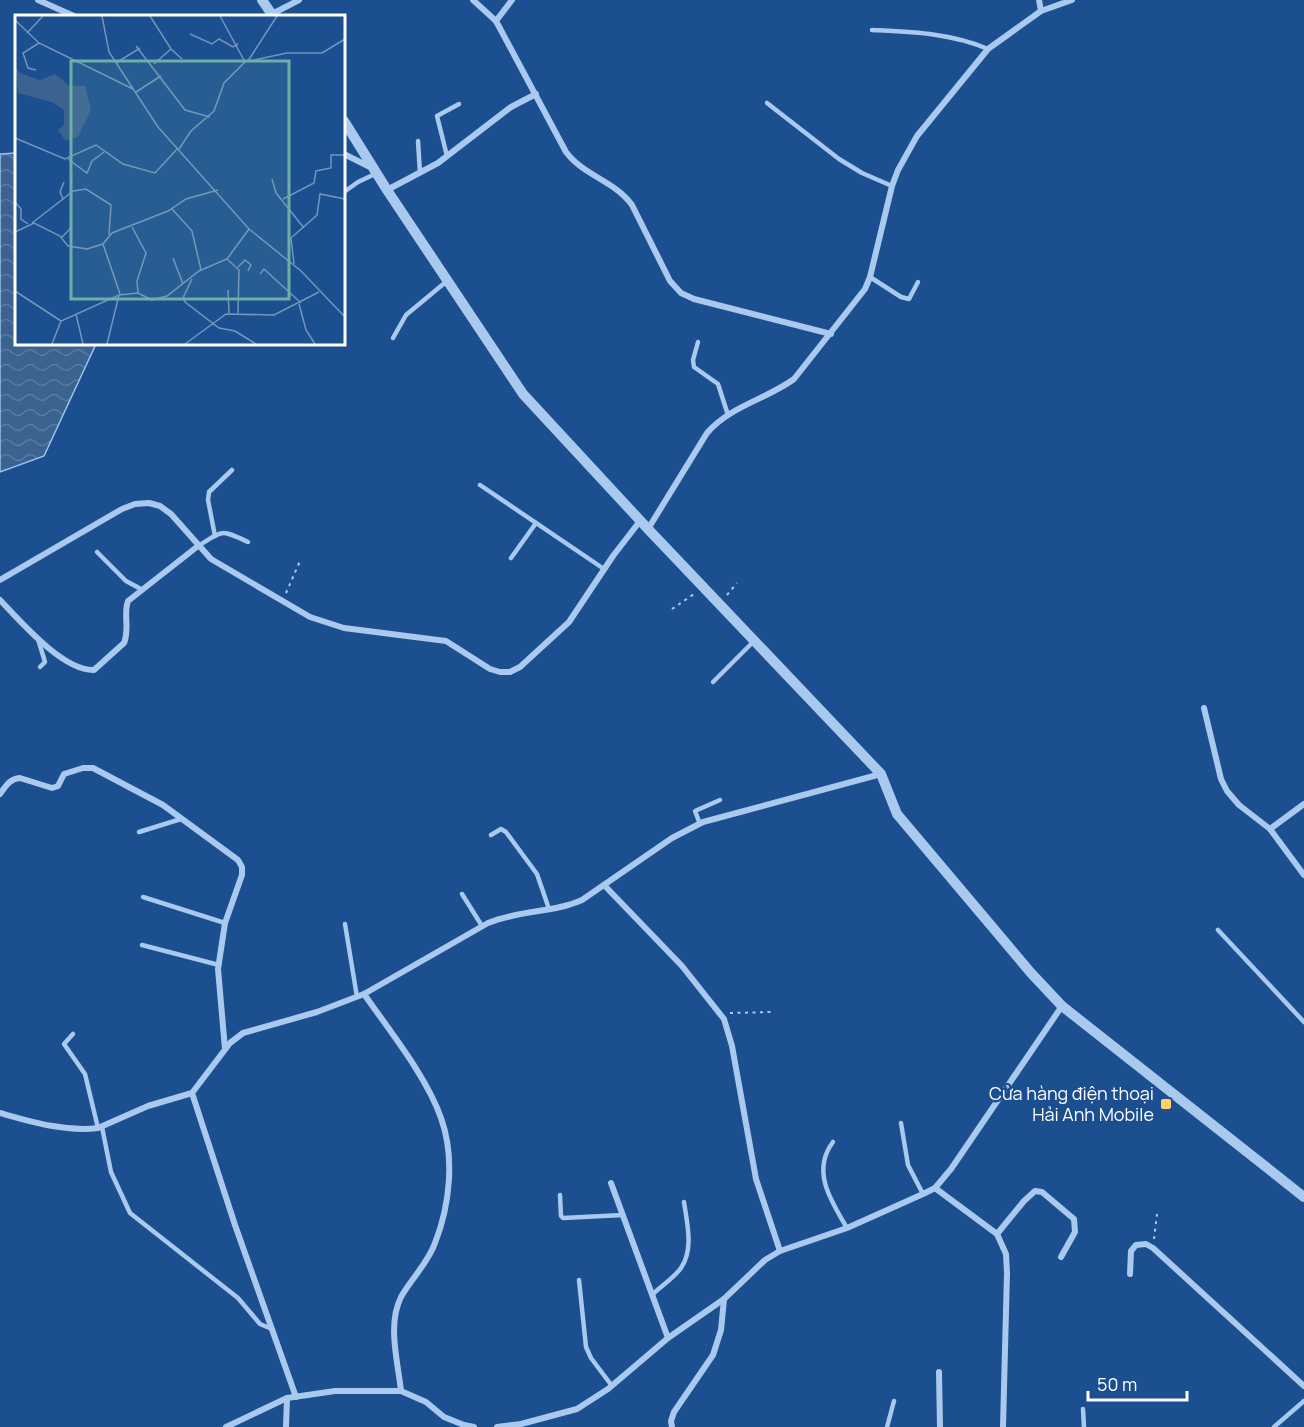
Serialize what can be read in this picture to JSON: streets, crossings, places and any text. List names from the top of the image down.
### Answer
{
  "places": {
    "transit": ["Cửa hàng điện thoại Hải Anh Mobile"]
  },
  "scale_bar": "50 m"
}
